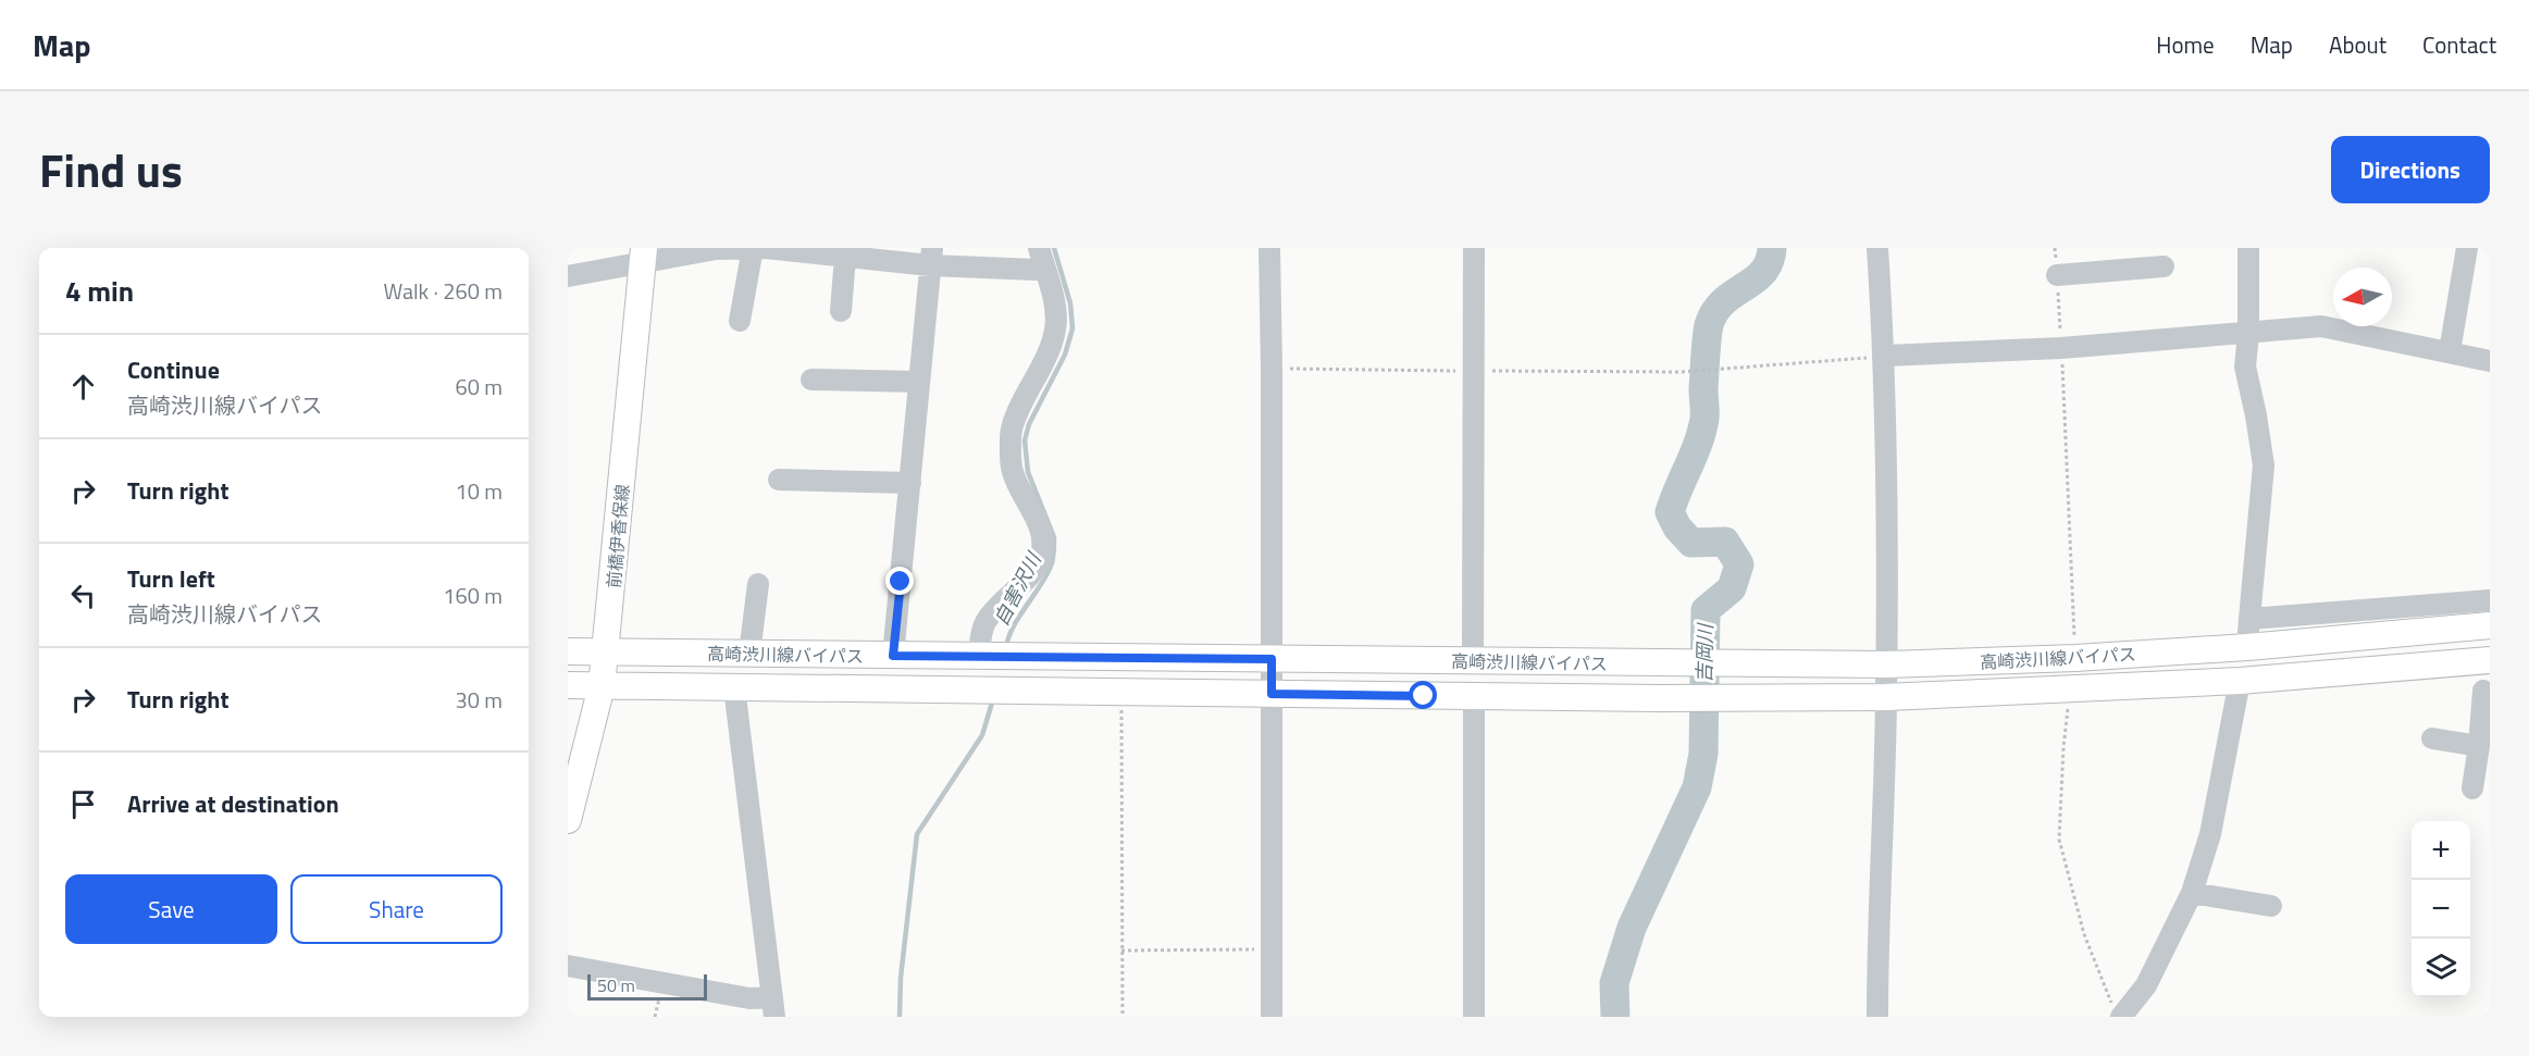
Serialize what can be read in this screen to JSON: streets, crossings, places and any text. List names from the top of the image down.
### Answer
{
  "streets": {
    "main road": ["前橋伊香保線", "高崎渋川線バイパス"]
  },
  "crossings": [
    ["前橋伊香保線", "高崎渋川線バイパス"]
  ],
  "water": ["自害沢川", "吉岡川"],
  "scale_bar": "50 m",
  "north": "left",
  "page": {
    "header": "Map",
    "nav": [
      "Home",
      "Map",
      "About",
      "Contact"
    ],
    "title": "Find us",
    "buttons": [
      "Directions",
      ["Save", "Share"]
    ],
    "heading": ["4 min", "Walk · 260 m"],
    "list": [
      ["Continue", "高崎渋川線バイパス", "60 m"],
      ["Turn right", "10 m"],
      ["Turn left", "高崎渋川線バイパス", "160 m"],
      ["Turn right", "30 m"],
      "Arrive at destination"
    ],
    "map_buttons": ["+", "−"],
    "scale": "50 m"
  }
}
